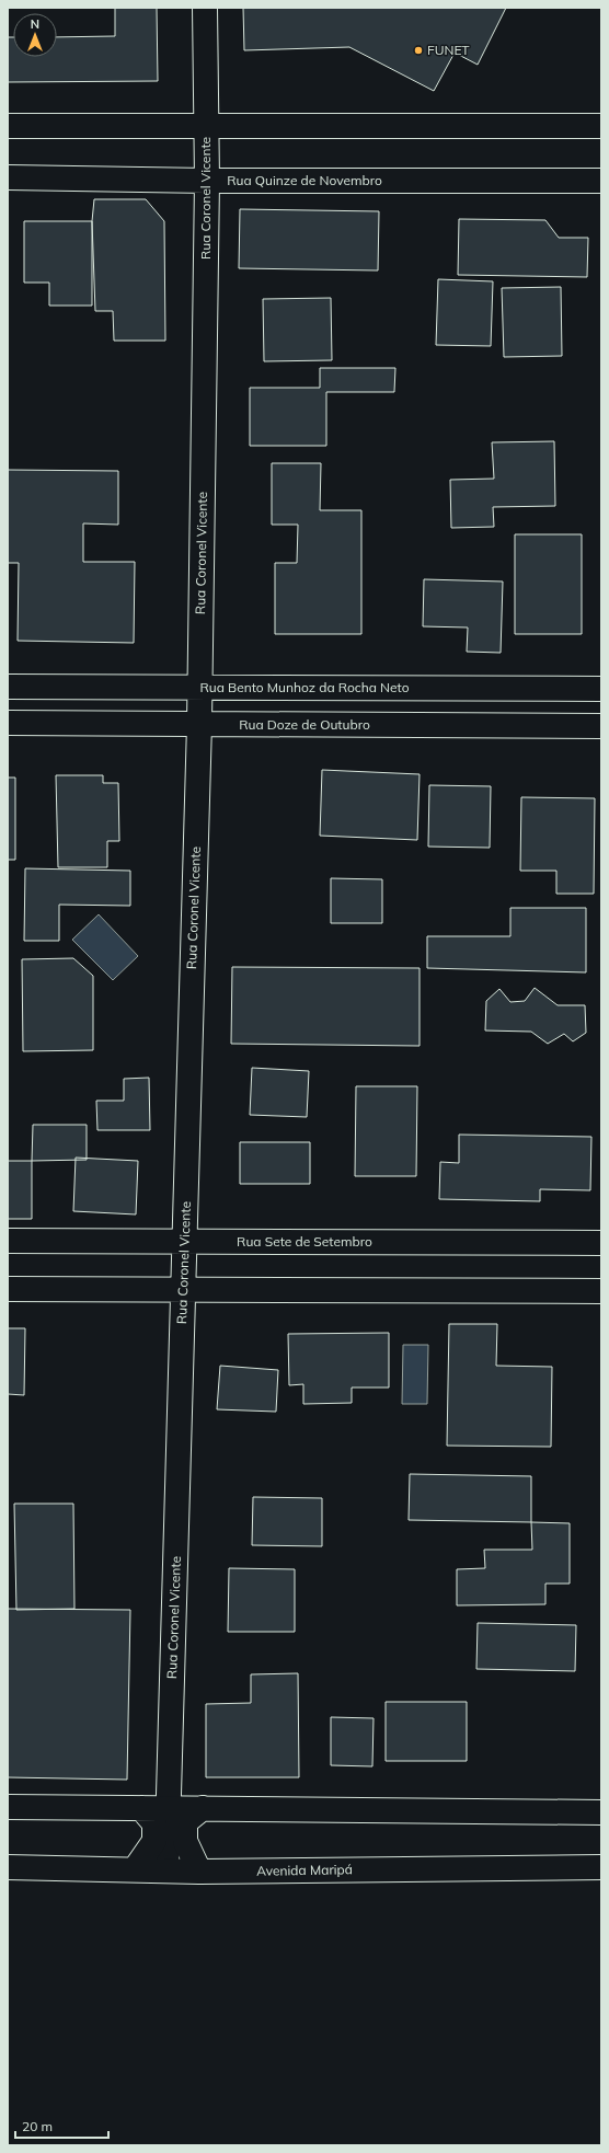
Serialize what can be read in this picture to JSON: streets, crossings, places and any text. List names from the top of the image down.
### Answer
{
  "streets": {
    "street": [
      "Rua Quinze de Novembro",
      "Rua Coronel Vicente",
      "Rua Bento Munhoz da Rocha Neto",
      "Rua Doze de Outubro",
      "Rua Sete de Setembro",
      "Avenida Maripá"
    ]
  },
  "crossings": [
    ["Rua Quinze de Novembro", "Rua Coronel Vicente"],
    ["Rua Coronel Vicente", "Rua Bento Munhoz da Rocha Neto"],
    ["Rua Coronel Vicente", "Rua Doze de Outubro"],
    ["Rua Coronel Vicente", "Rua Sete de Setembro"],
    ["Rua Coronel Vicente", "Avenida Maripá"]
  ],
  "places": ["FUNET"],
  "scale_bar": "20 m",
  "north": "top"
}
